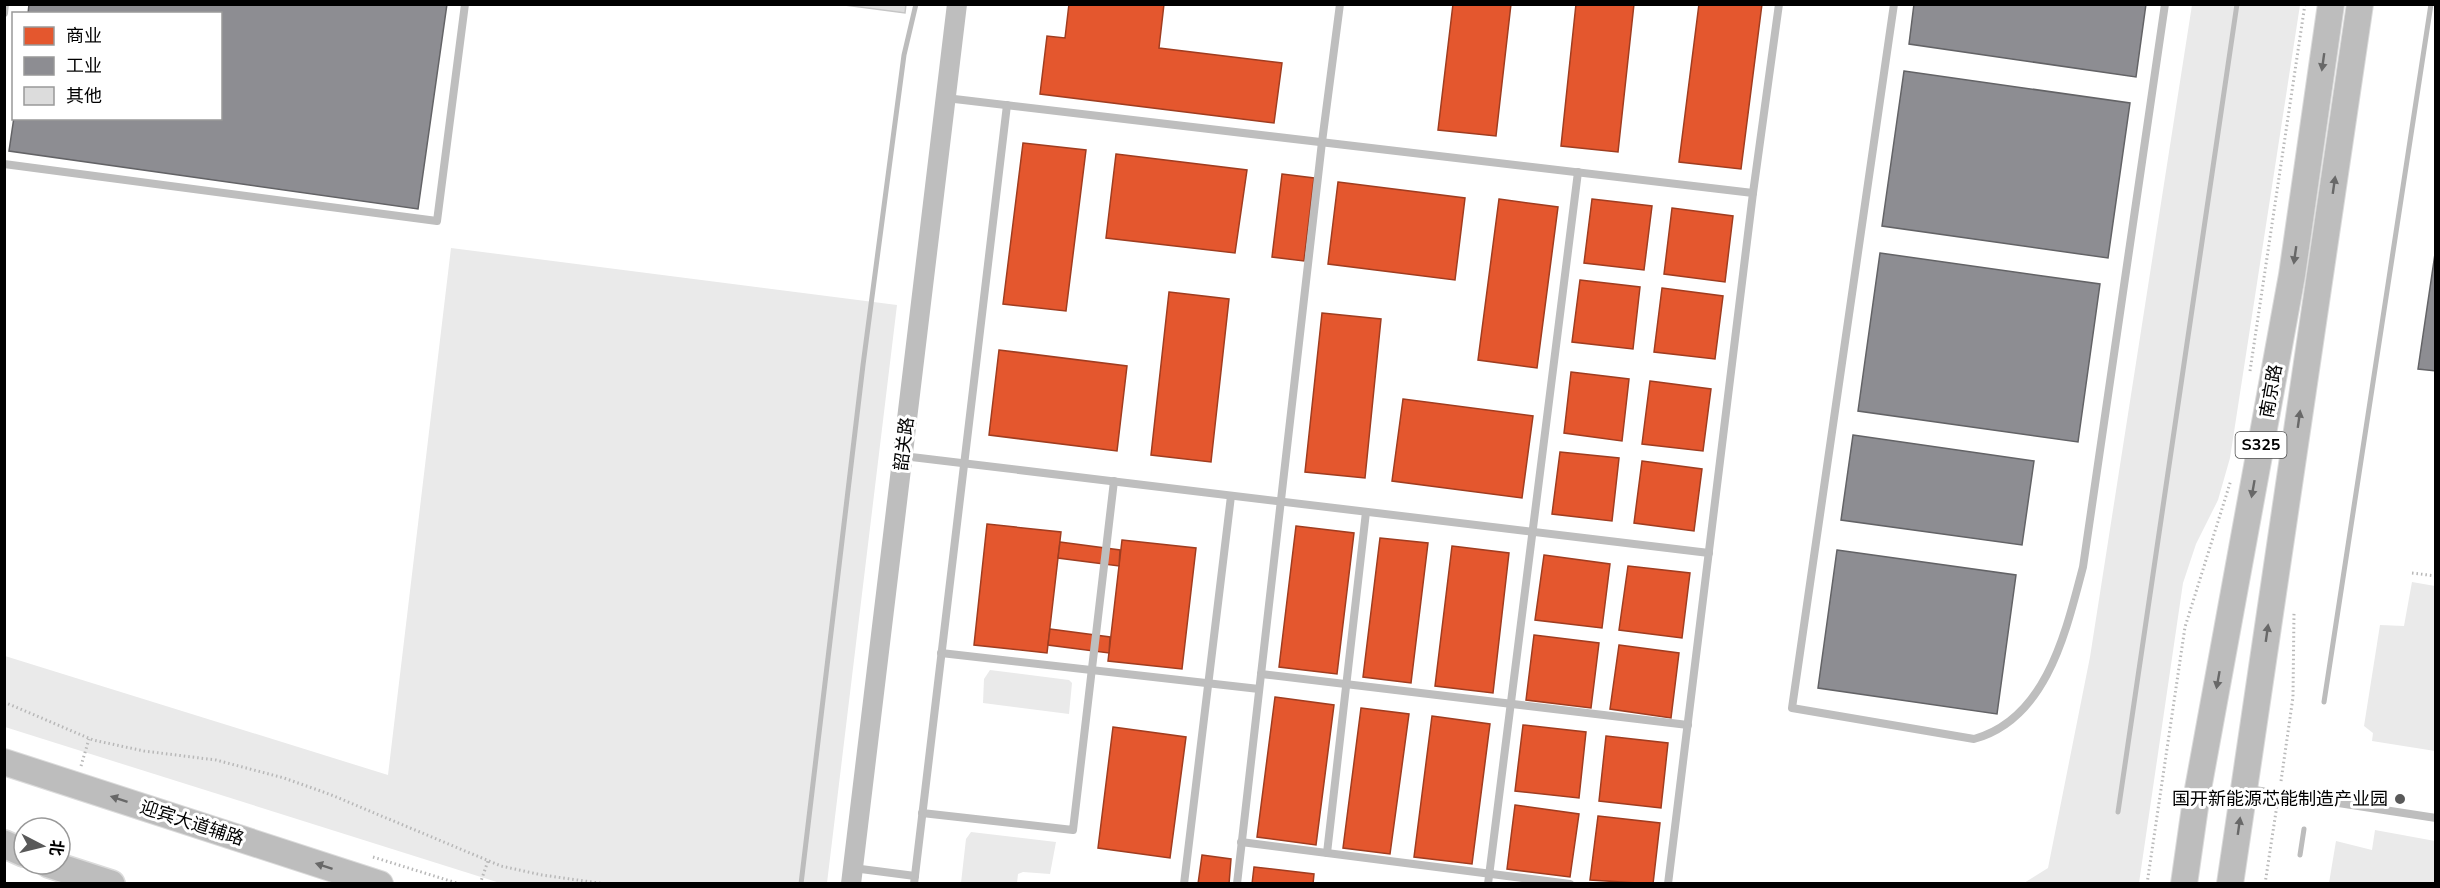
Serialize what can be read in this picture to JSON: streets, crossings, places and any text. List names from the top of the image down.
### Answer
{
  "streets": {
    "main road": ["南京路", "S325", "迎宾大道辅路"],
    "street": ["韶关路"]
  },
  "one_way": ["迎宾大道辅路"],
  "places": ["国开新能源芯能制造产业园"],
  "legend": ["商业", "工业", "其他"],
  "north": "right"
}
